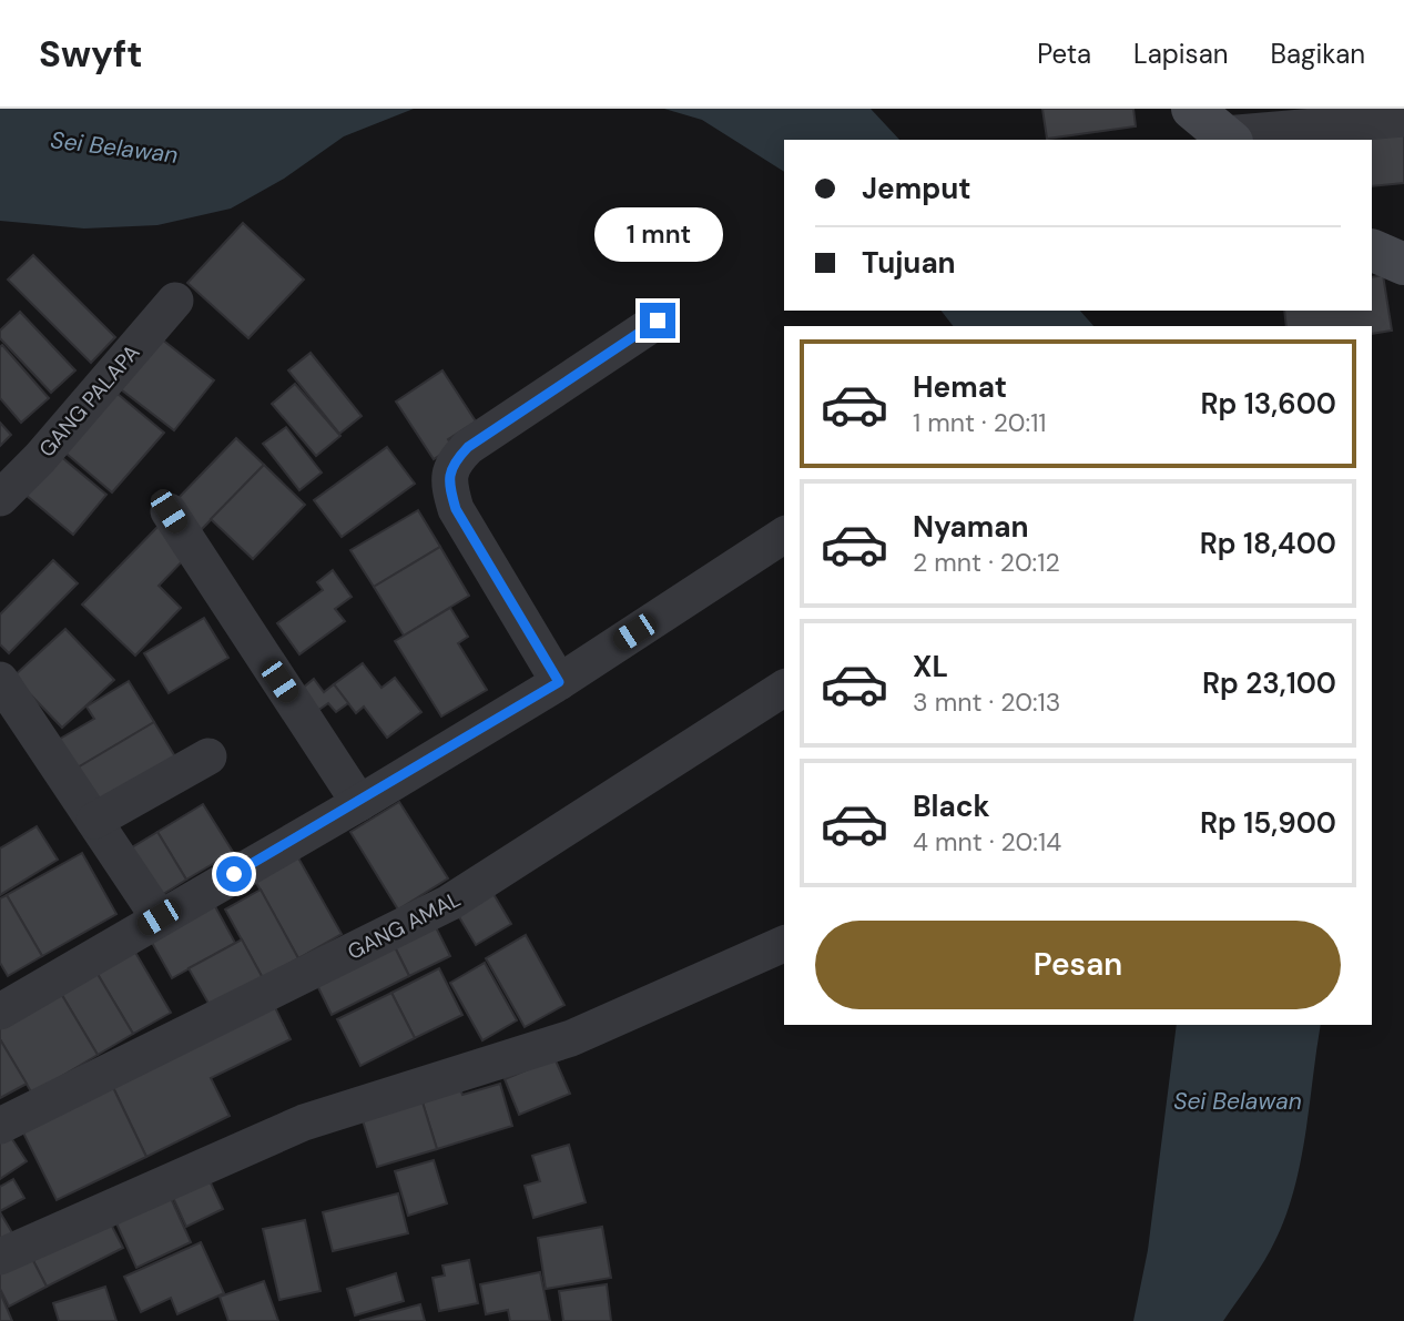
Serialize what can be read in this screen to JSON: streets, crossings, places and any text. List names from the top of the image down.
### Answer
{
  "streets": {
    "street": ["GANG PALAPA", "GANG AMAL"]
  },
  "water": ["Sei Belawan"],
  "page": {
    "header": "Swyft",
    "nav": ["Peta", "Lapisan", "Bagikan"],
    "banner": ["Jemput", "Tujuan"],
    "bubble": "1 mnt",
    "list": [
      {
        "name": "Hemat",
        "note": "1 mnt · 20:11",
        "value": "Rp 13,600"
      },
      {
        "name": "Nyaman",
        "note": "2 mnt · 20:12",
        "value": "Rp 18,400"
      },
      {
        "name": "XL",
        "note": "3 mnt · 20:13",
        "value": "Rp 23,100"
      },
      {
        "name": "Black",
        "note": "4 mnt · 20:14",
        "value": "Rp 15,900"
      }
    ],
    "buttons": "Pesan"
  }
}
